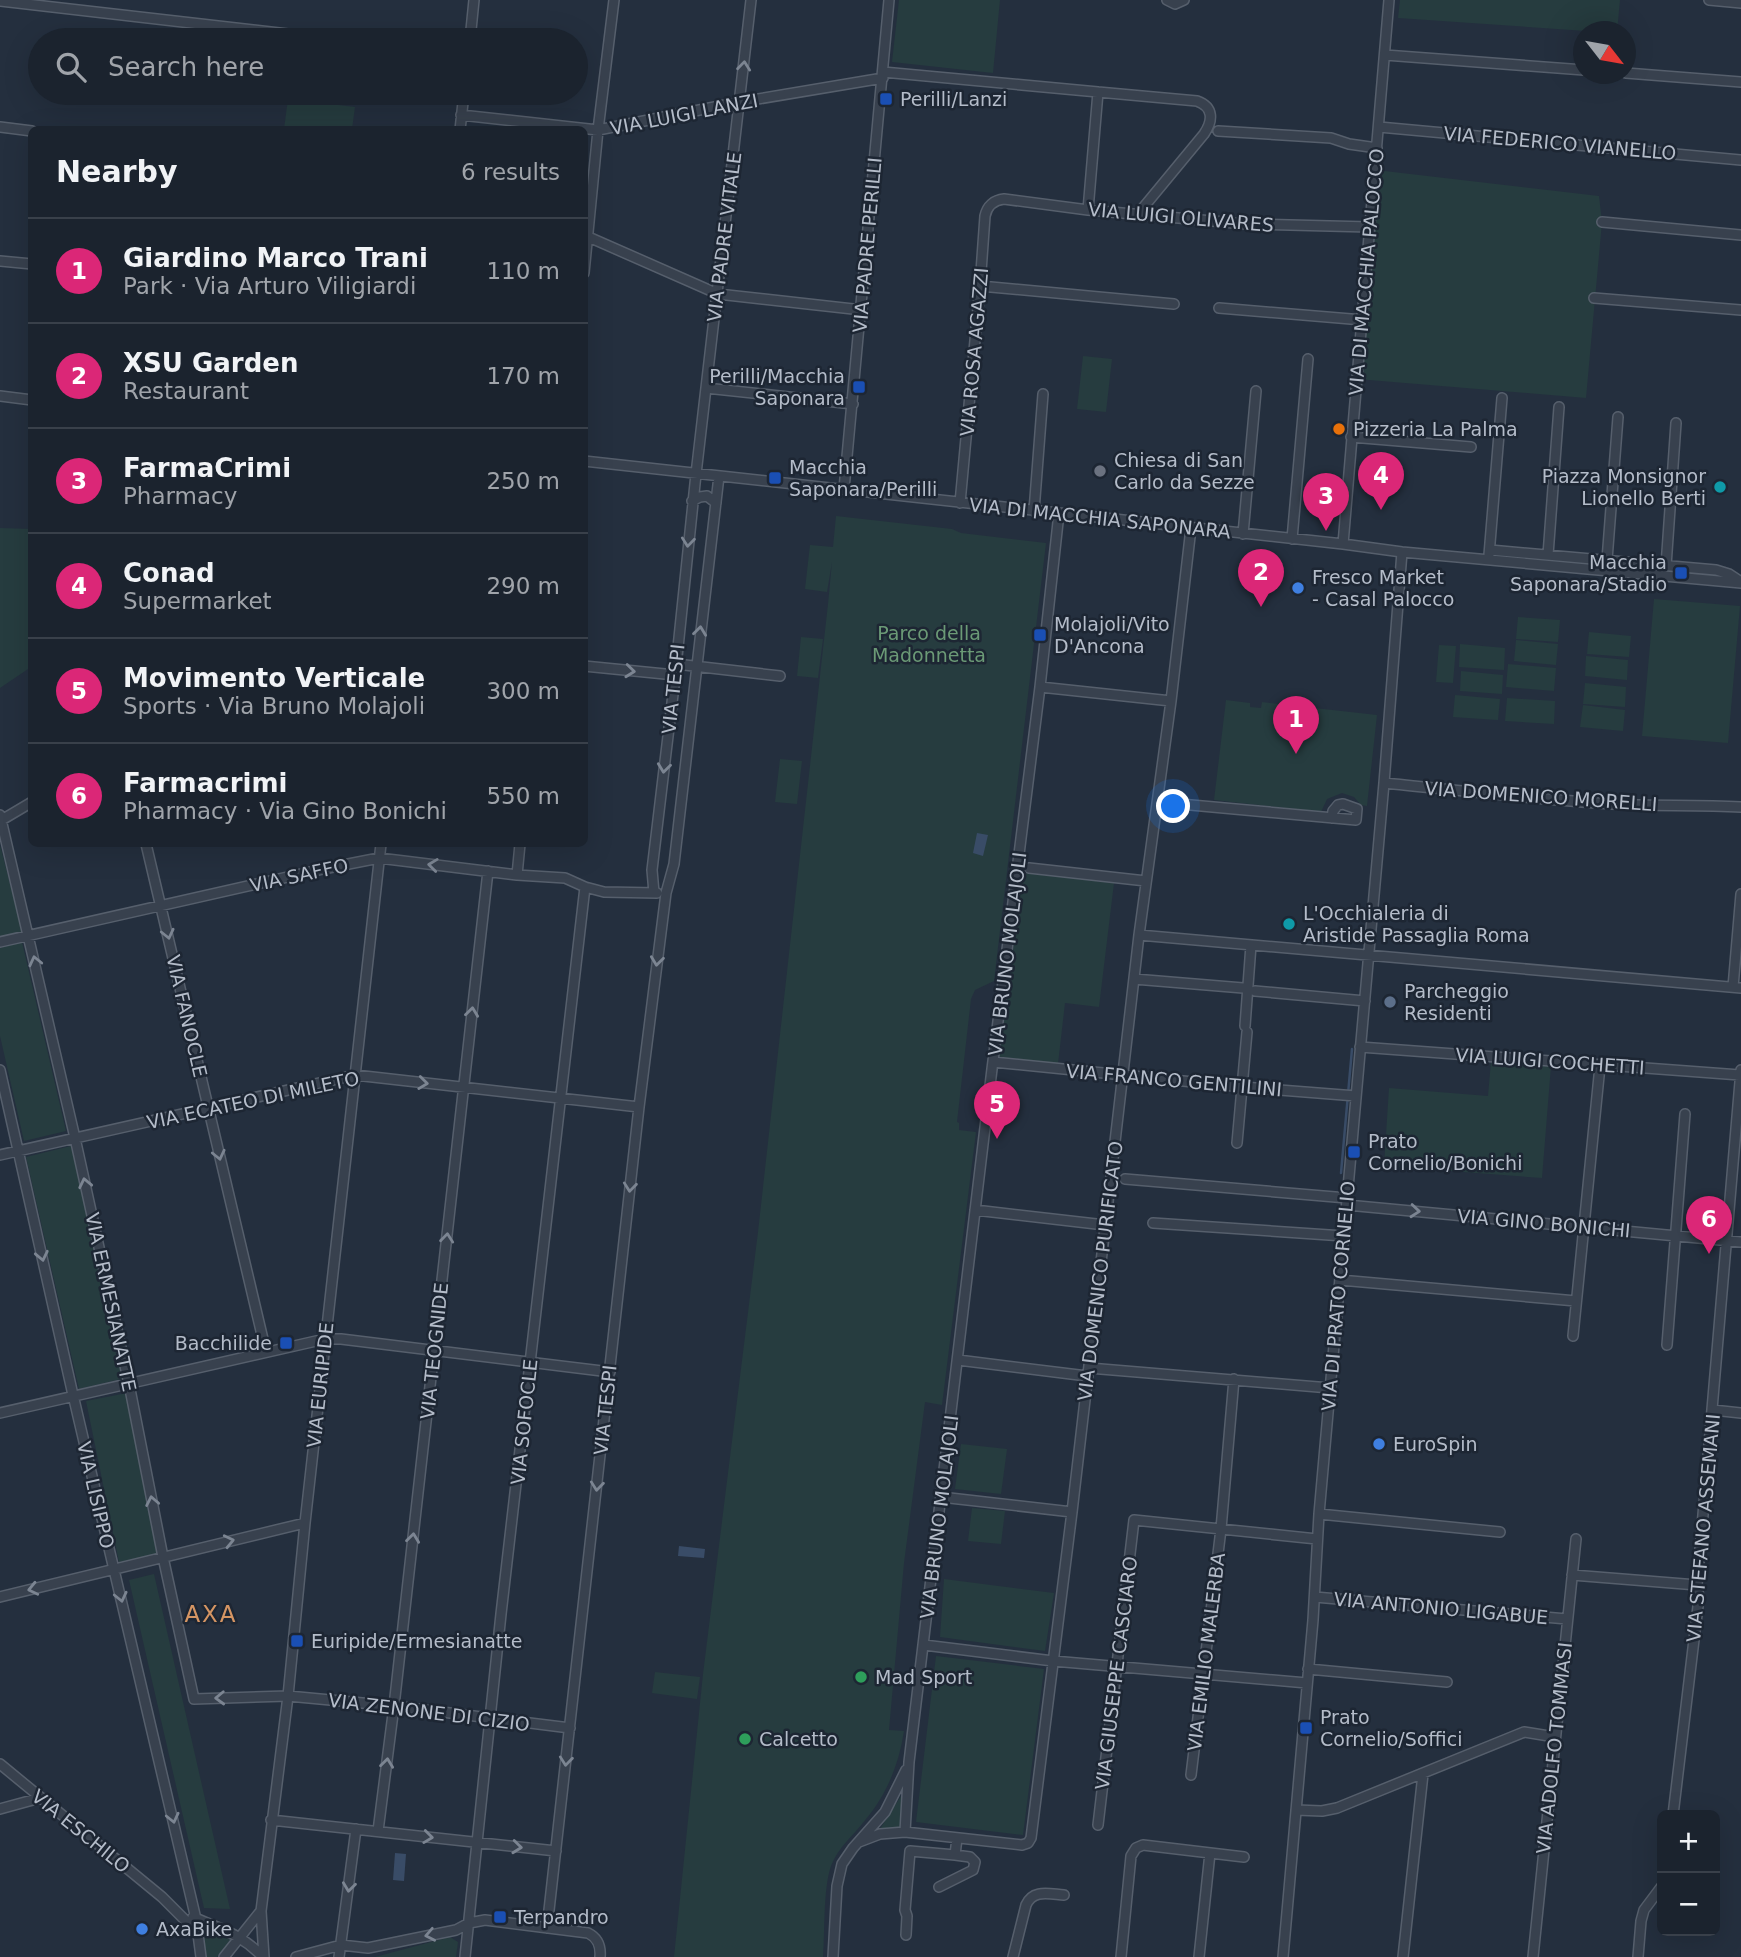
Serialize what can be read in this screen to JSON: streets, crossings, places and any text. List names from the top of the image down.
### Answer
{
  "streets": {
    "street": [
      "VIA LUIGI LANZI",
      "VIA FEDERICO VIANELLO",
      "VIA LUIGI OLIVARES",
      "VIA PADRE VITALE",
      "VIA PADRE PERILLI",
      "VIA DI MACCHIA PALOCCO",
      "VIA ROSA AGAZZI",
      "VIA DI MACCHIA SAPONARA",
      "VIA TESPI",
      "VIA DOMENICO MORELLI",
      "VIA SAFFO",
      "VIA BRUNO MOLAJOLI",
      "VIA FANOCLE",
      "VIA LUIGI COCHETTI",
      "VIA FRANCO GENTILINI",
      "VIA ECATEO DI MILETO",
      "VIA GINO BONICHI",
      "VIA DOMENICO PURIFICATO",
      "VIA DI PRATO CORNELIO",
      "VIA ERMESIANATTE",
      "VIA TEOGNIDE",
      "VIA EURIPIDE",
      "VIA SOFOCLE",
      "VIA LISIPPO",
      "VIA STEFANO ASSEMANI",
      "VIA ANTONIO LIGABUE",
      "VIA EMILIO MALERBA",
      "VIA GIUSEPPE CASCIARO",
      "VIA ZENONE DI CIZIO",
      "VIA ADOLFO TOMMASI",
      "VIA ESCHILO"
    ]
  },
  "crossings": [
    ["VIA LUIGI LANZI", "VIA PADRE VITALE"],
    ["VIA LUIGI LANZI", "VIA PADRE PERILLI"],
    ["VIA FEDERICO VIANELLO", "VIA DI MACCHIA PALOCCO"],
    ["VIA LUIGI OLIVARES", "VIA DI MACCHIA PALOCCO"],
    ["VIA LUIGI OLIVARES", "VIA ROSA AGAZZI"],
    ["VIA PADRE VITALE", "VIA DI MACCHIA SAPONARA"],
    ["VIA PADRE VITALE", "VIA TESPI"],
    ["VIA PADRE PERILLI", "VIA DI MACCHIA SAPONARA"],
    ["VIA DI MACCHIA PALOCCO", "VIA DI MACCHIA SAPONARA"],
    ["VIA ROSA AGAZZI", "VIA DI MACCHIA SAPONARA"],
    ["VIA DI MACCHIA SAPONARA", "VIA TESPI"],
    ["VIA DI MACCHIA SAPONARA", "VIA BRUNO MOLAJOLI"],
    ["VIA DI MACCHIA SAPONARA", "VIA DOMENICO PURIFICATO"],
    ["VIA DI MACCHIA SAPONARA", "VIA DI PRATO CORNELIO"],
    ["VIA TESPI", "VIA SAFFO"],
    ["VIA TESPI", "VIA ECATEO DI MILETO"],
    ["VIA TESPI", "VIA ZENONE DI CIZIO"],
    ["VIA DOMENICO MORELLI", "VIA DI PRATO CORNELIO"],
    ["VIA SAFFO", "VIA FANOCLE"],
    ["VIA SAFFO", "VIA ERMESIANATTE"],
    ["VIA SAFFO", "VIA TEOGNIDE"],
    ["VIA SAFFO", "VIA EURIPIDE"],
    ["VIA SAFFO", "VIA SOFOCLE"],
    ["VIA BRUNO MOLAJOLI", "VIA FRANCO GENTILINI"],
    ["VIA FANOCLE", "VIA ECATEO DI MILETO"],
    ["VIA LUIGI COCHETTI", "VIA DI PRATO CORNELIO"],
    ["VIA FRANCO GENTILINI", "VIA DOMENICO PURIFICATO"],
    ["VIA FRANCO GENTILINI", "VIA DI PRATO CORNELIO"],
    ["VIA ECATEO DI MILETO", "VIA ERMESIANATTE"],
    ["VIA ECATEO DI MILETO", "VIA TEOGNIDE"],
    ["VIA ECATEO DI MILETO", "VIA EURIPIDE"],
    ["VIA ECATEO DI MILETO", "VIA SOFOCLE"],
    ["VIA ECATEO DI MILETO", "VIA LISIPPO"],
    ["VIA GINO BONICHI", "VIA DI PRATO CORNELIO"],
    ["VIA GINO BONICHI", "VIA STEFANO ASSEMANI"],
    ["VIA DI PRATO CORNELIO", "VIA ANTONIO LIGABUE"],
    ["VIA ERMESIANATTE", "VIA EURIPIDE"],
    ["VIA ERMESIANATTE", "VIA ZENONE DI CIZIO"],
    ["VIA TEOGNIDE", "VIA ZENONE DI CIZIO"],
    ["VIA EURIPIDE", "VIA ZENONE DI CIZIO"],
    ["VIA SOFOCLE", "VIA ZENONE DI CIZIO"],
    ["VIA ANTONIO LIGABUE", "VIA ADOLFO TOMMASI"],
    ["VIA EMILIO MALERBA", "VIA GIUSEPPE CASCIARO"]
  ],
  "one_way": [
    "VIA FANOCLE",
    "VIA ERMESIANATTE",
    "VIA TEOGNIDE",
    "VIA LISIPPO"
  ],
  "districts": ["AXA"],
  "parks": ["Parco della Madonnetta"],
  "places": {
    "transit": [
      "Perilli/Lanzi",
      "Perilli/Macchia Saponara",
      "Macchia Saponara/Perilli",
      "Macchia Saponara/Stadio",
      "Molajoli/Vito D'Ancona",
      "Prato Cornelio/Bonichi",
      "Bacchilide",
      "Euripide/Ermesianatte",
      "Prato Cornelio/Soffici",
      "Terpandro"
    ],
    "other": [
      "Pizzeria La Palma",
      "Chiesa di San Carlo da Sezze",
      "Piazza Monsignor Lionello Berti",
      "Fresco Market - Casal Palocco",
      "L'Occhialeria di Aristide Passaglia Roma",
      "Parcheggio Residenti",
      "EuroSpin",
      "Mad Sport",
      "Calcetto",
      "AxaBike"
    ]
  },
  "north": "bottom right",
  "page": {
    "search": "Search here",
    "heading": ["Nearby", "6 results"],
    "list": [
      {
        "mark": "1",
        "name": "Giardino Marco Trani",
        "note": "Park · Via Arturo Viligiardi",
        "value": "110 m"
      },
      {
        "mark": "2",
        "name": "XSU Garden",
        "note": "Restaurant",
        "value": "170 m"
      },
      {
        "mark": "3",
        "name": "FarmaCrimi",
        "note": "Pharmacy",
        "value": "250 m"
      },
      {
        "mark": "4",
        "name": "Conad",
        "note": "Supermarket",
        "value": "290 m"
      },
      {
        "mark": "5",
        "name": "Movimento Verticale",
        "note": "Sports · Via Bruno Molajoli",
        "value": "300 m"
      },
      {
        "mark": "6",
        "name": "Farmacrimi",
        "note": "Pharmacy · Via Gino Bonichi",
        "value": "550 m"
      }
    ],
    "pins": [
      "4",
      "3",
      "2",
      "1",
      "5",
      "6"
    ],
    "map_buttons": ["+", "−"]
  }
}
